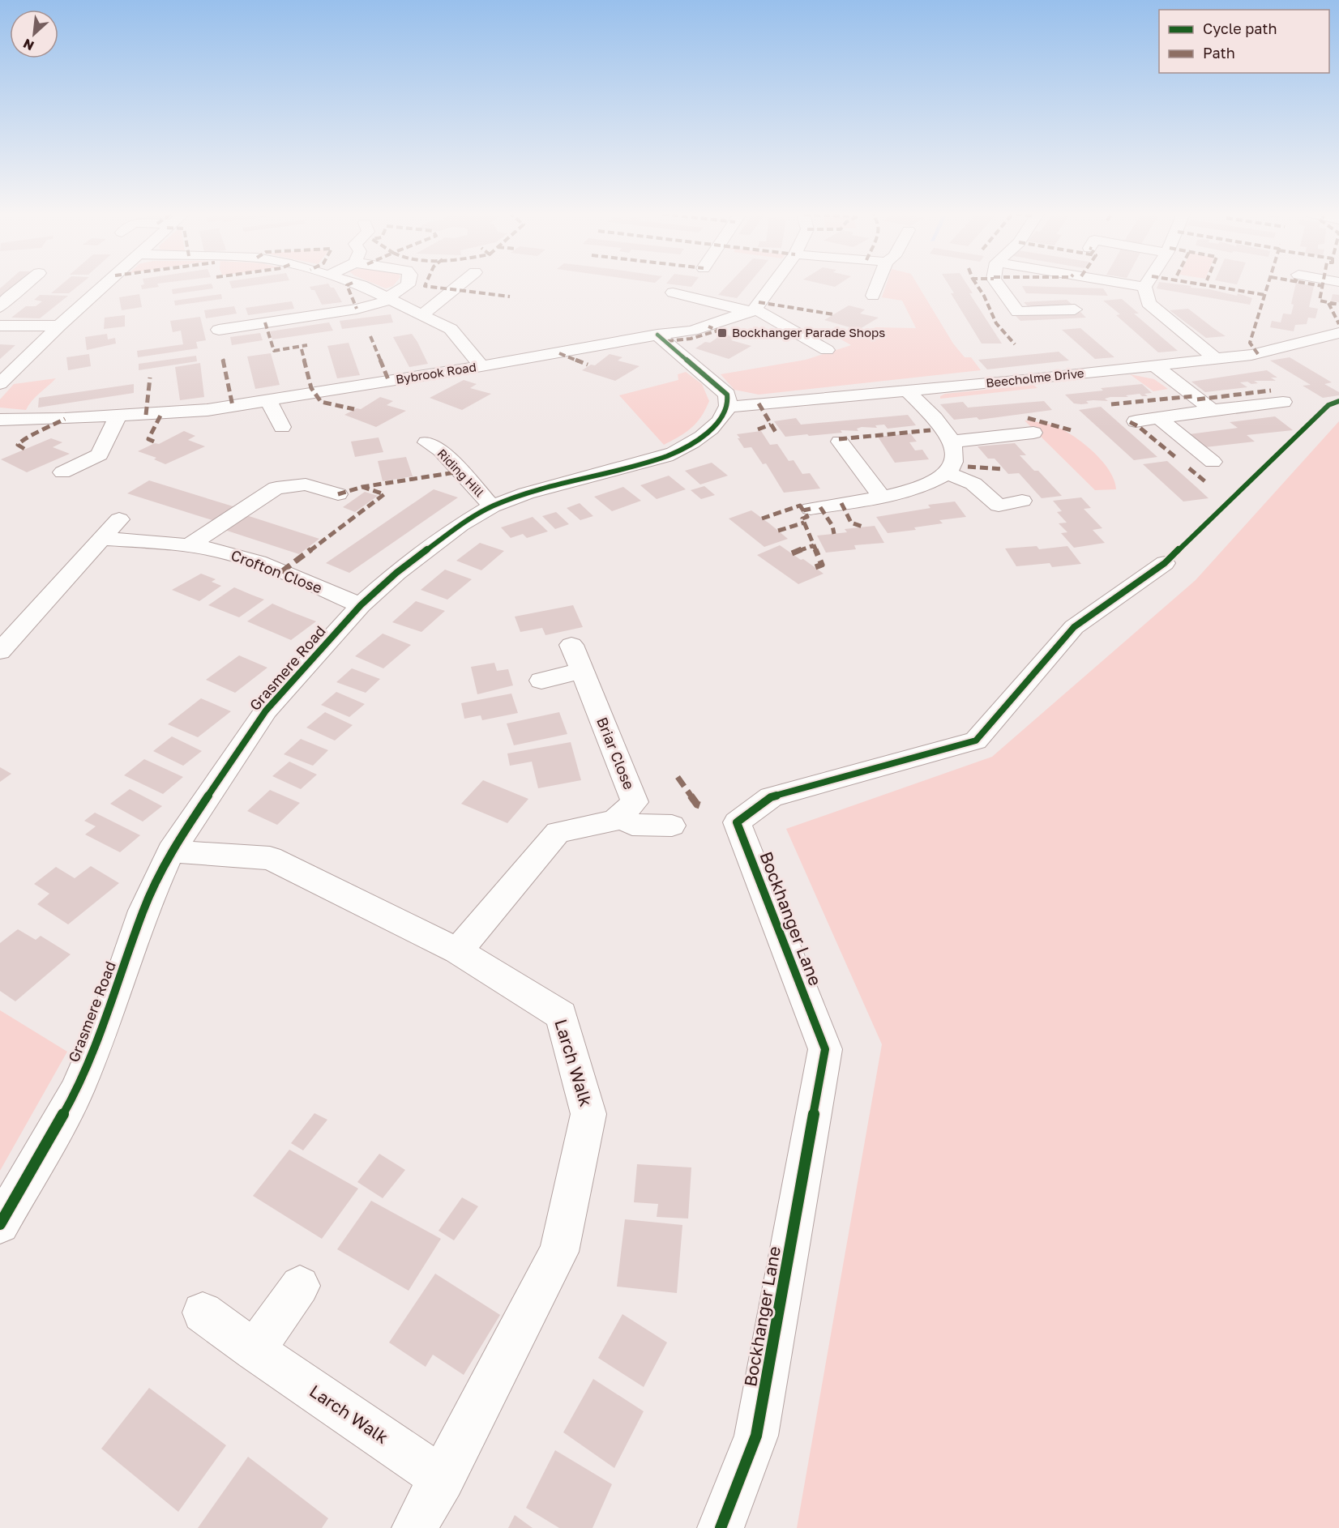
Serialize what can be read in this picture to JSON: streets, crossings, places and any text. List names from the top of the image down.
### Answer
{
  "streets": {
    "street": [
      "Bybrook Road",
      "Beecholme Drive",
      "Riding Hill",
      "Crofton Close",
      "Grasmere Road",
      "Briar Close",
      "Bockhanger Lane",
      "Larch Walk"
    ]
  },
  "crossings": [
    ["Beecholme Drive", "Grasmere Road"],
    ["Riding Hill", "Grasmere Road"],
    ["Crofton Close", "Grasmere Road"],
    ["Grasmere Road", "Larch Walk"]
  ],
  "places": {
    "transit": ["Bockhanger Parade Shops"]
  },
  "legend": ["Cycle path", "Path"],
  "north": "bottom left"
}
